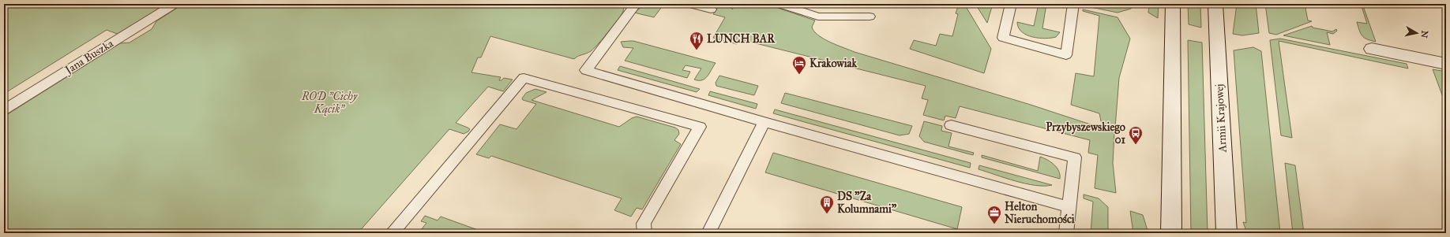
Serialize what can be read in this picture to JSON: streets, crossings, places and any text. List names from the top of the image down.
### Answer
{
  "streets": {
    "main road": ["Armii Krajowej"],
    "lane": ["Jana Buszka"]
  },
  "parks": ["ROD \"Cichy Kącik\""],
  "places": {
    "restaurant": ["LUNCH BAR"],
    "hotel": ["Krakowiak"],
    "bus stop": ["Przybyszewskiego 01"],
    "building": ["DS \"Za Kolumnami\""],
    "office": ["Helton Nieruchomości"]
  },
  "north": "right"
}
